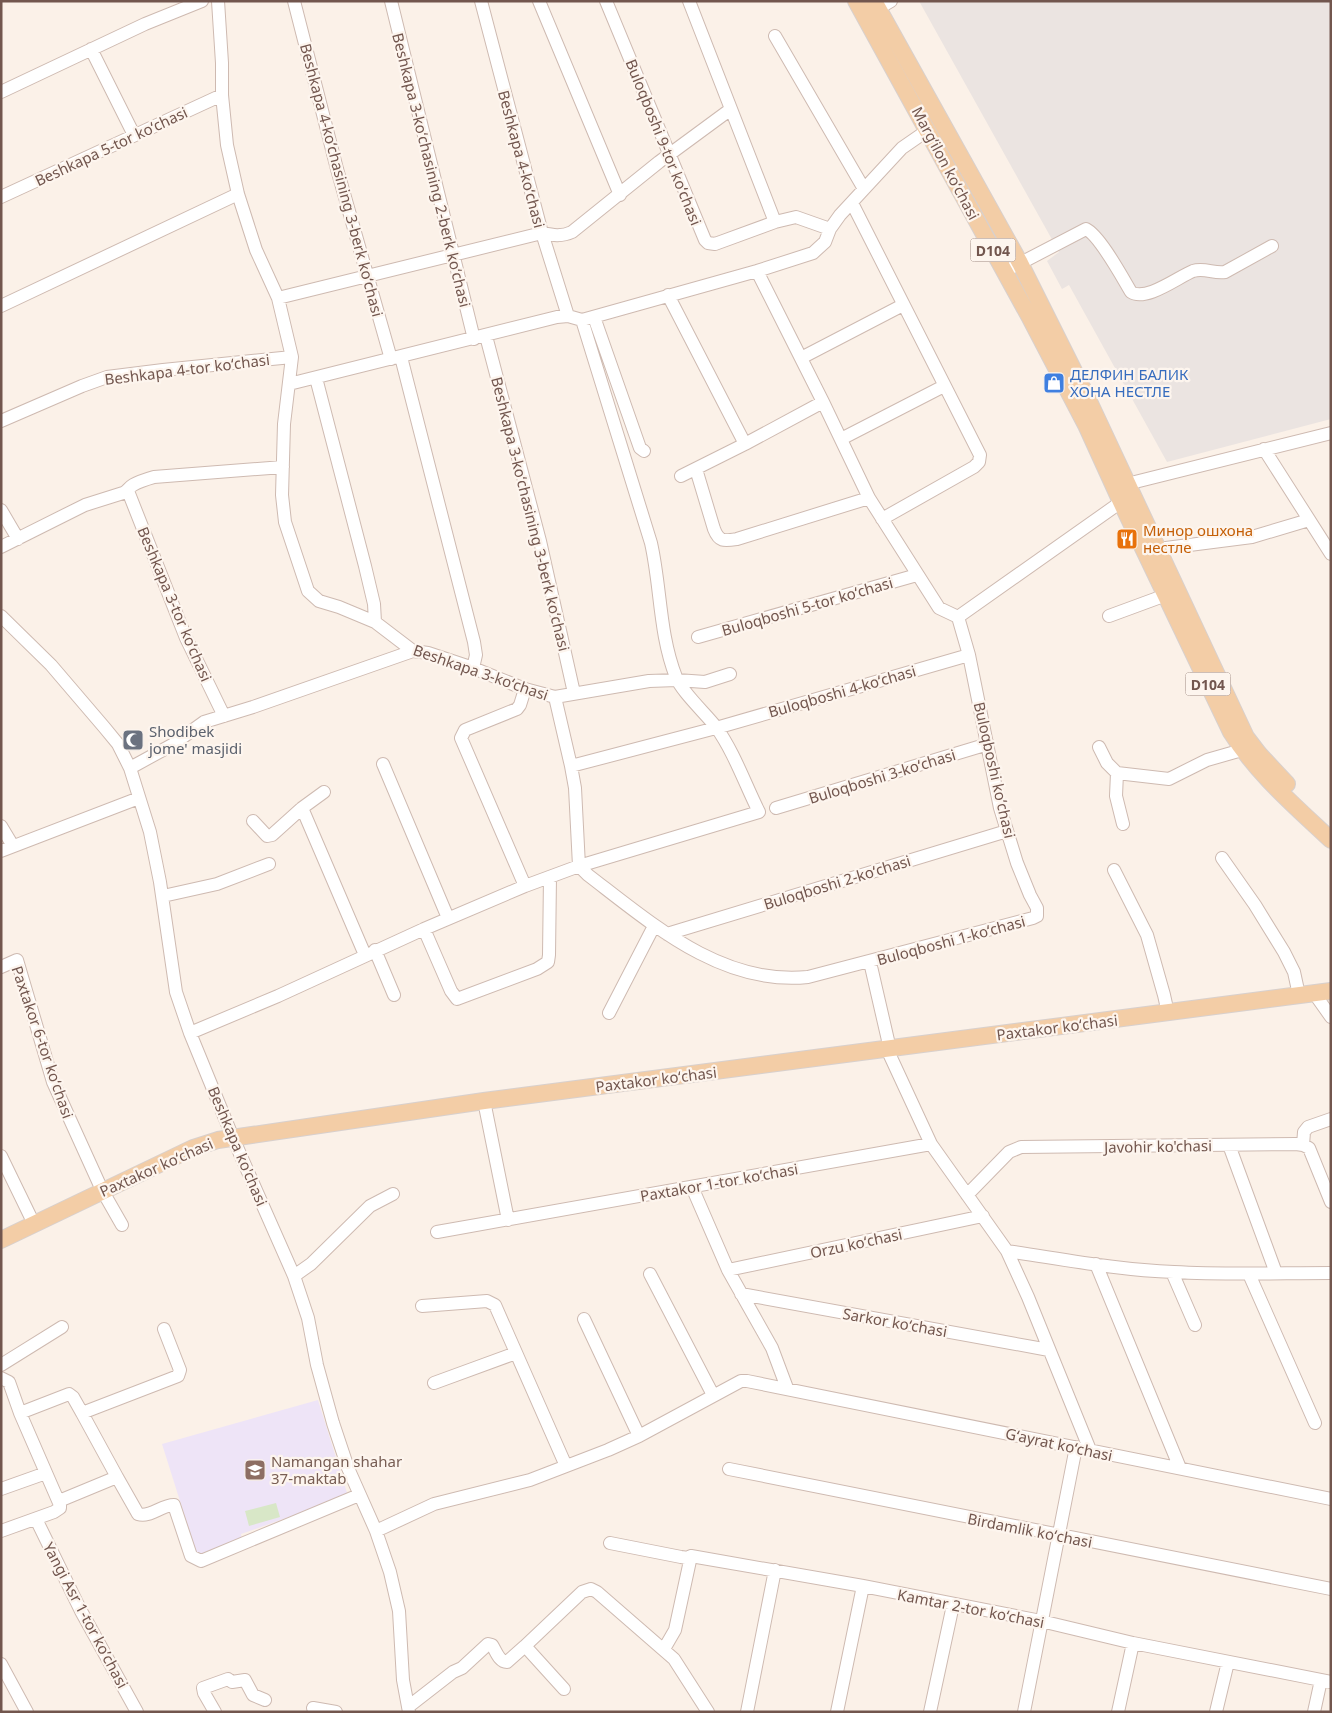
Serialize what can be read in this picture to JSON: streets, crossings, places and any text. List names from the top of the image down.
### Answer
{
  "streets": {
    "main road": ["Margʻilon koʻchasi", "D104", "Paxtakor koʻchasi"],
    "street": [
      "Buloqboshi 9-tor koʻchasi",
      "Beshkapa 5-tor koʻchasi",
      "Beshkapa 4-koʻchasi",
      "Beshkapa 3-koʻchasining 2-berk koʻchasi",
      "Beshkapa 4-koʻchasining 3-berk koʻchasi",
      "Beshkapa 4-tor koʻchasi",
      "Beshkapa 3-koʻchasining 3-berk koʻchasi",
      "Beshkapa 3-tor koʻchasi",
      "Buloqboshi 5-tor koʻchasi",
      "Beshkapa 3-koʻchasi",
      "Buloqboshi 4-koʻchasi",
      "Buloqboshi koʻchasi",
      "Buloqboshi 3-koʻchasi",
      "Buloqboshi 2-koʻchasi",
      "Buloqboshi 1-koʻchasi",
      "Paxtakor 6-tor koʻchasi",
      "Beshkapa ko'chasi",
      "Javohir ko'chasi",
      "Paxtakor 1-tor koʻchasi",
      "Orzu koʻchasi",
      "Sarkor koʻchasi",
      "Gʻayrat koʻchasi",
      "Birdamlik koʻchasi",
      "Kamtar 2-tor koʻchasi",
      "Yangi Asr 1-tor koʼchasi"
    ]
  },
  "crossings": [
    ["Beshkapa 5-tor koʻchasi", "Beshkapa 4-tor koʻchasi"],
    ["Beshkapa 3-koʻchasining 2-berk koʻchasi", "Beshkapa 3-koʻchasining 3-berk koʻchasi"],
    ["Beshkapa 4-tor koʻchasi", "Beshkapa 3-koʻchasi"],
    ["Beshkapa 3-koʻchasining 3-berk koʻchasi", "Beshkapa 3-koʻchasi"],
    ["Buloqboshi 4-koʻchasi", "Buloqboshi koʻchasi"],
    ["Buloqboshi koʻchasi", "Buloqboshi 3-koʻchasi"],
    ["Buloqboshi koʻchasi", "Buloqboshi 2-koʻchasi"],
    ["Buloqboshi koʻchasi", "Buloqboshi 1-koʻchasi"],
    ["Buloqboshi 2-koʻchasi", "Buloqboshi 1-koʻchasi"],
    ["Paxtakor koʻchasi", "Paxtakor 6-tor koʻchasi"],
    ["Paxtakor koʻchasi", "Beshkapa ko'chasi"],
    ["Beshkapa ko'chasi", "Gʻayrat koʻchasi"]
  ],
  "places": {
    "shop": ["ДЕЛФИН БАЛИК ХОНА НЕСТЛЕ"],
    "restaurant": ["Минор ошхона нестле"],
    "mosque": ["Shodibek jome' masjidi"],
    "school or university": ["Namangan shahar 37-maktab"]
  }
}
